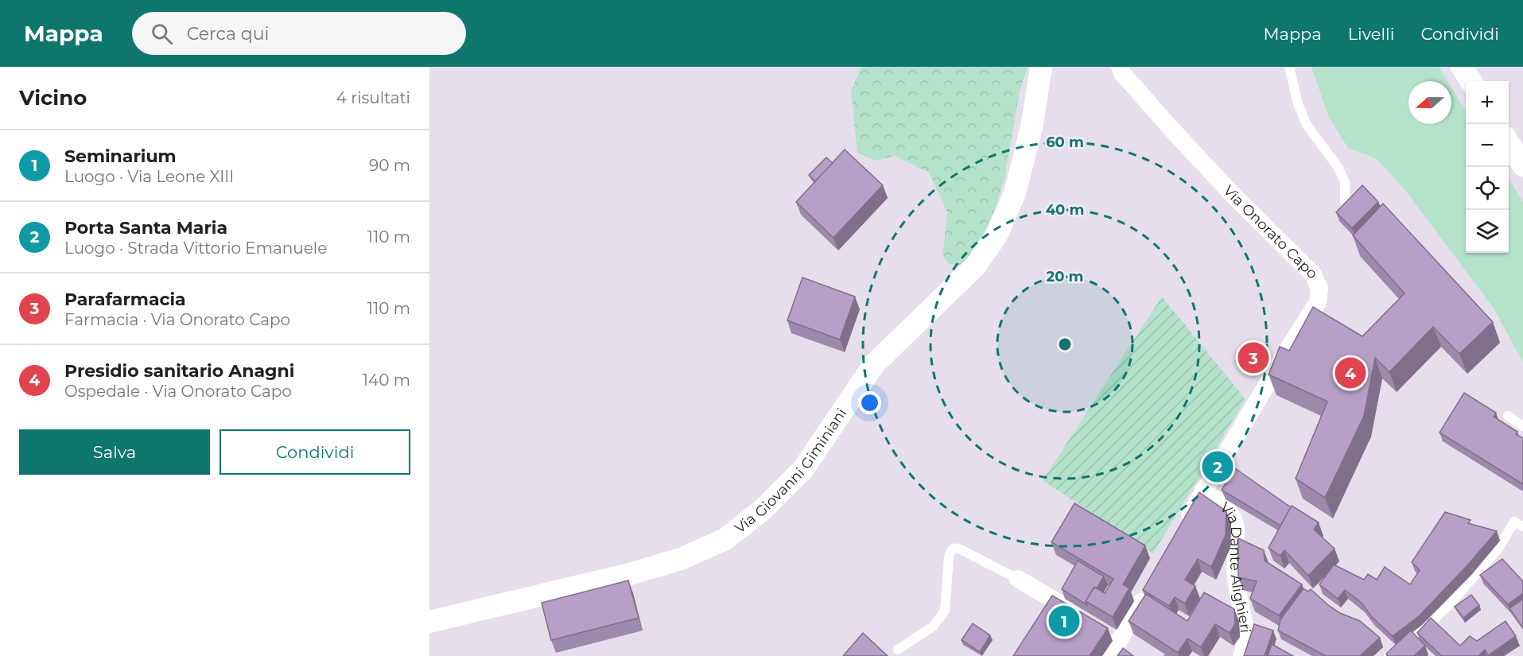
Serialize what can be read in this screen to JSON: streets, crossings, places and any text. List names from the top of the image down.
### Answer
{
  "streets": {
    "street": ["Via Onorato Capo", "Via Giovanni Giminiani", "Via Dante Alighieri"]
  },
  "crossings": [
    ["Via Onorato Capo", "Via Dante Alighieri"]
  ],
  "north": "left",
  "page": {
    "header": "Mappa",
    "search": "Cerca qui",
    "nav": ["Mappa", "Livelli", "Condividi"],
    "heading": ["Vicino", "4 risultati"],
    "map_buttons": ["+", "−"],
    "list": [
      {
        "mark": "1",
        "name": "Seminarium",
        "note": "Luogo · Via Leone XIII",
        "value": "90 m"
      },
      {
        "mark": "2",
        "name": "Porta Santa Maria",
        "note": "Luogo · Strada Vittorio Emanuele",
        "value": "110 m"
      },
      {
        "mark": "3",
        "name": "Parafarmacia",
        "note": "Farmacia · Via Onorato Capo",
        "value": "110 m"
      },
      {
        "mark": "4",
        "name": "Presidio sanitario Anagni",
        "note": "Ospedale · Via Onorato Capo",
        "value": "140 m"
      }
    ],
    "pins": [
      "3",
      "4",
      "2",
      "1"
    ],
    "buttons": ["Salva", "Condividi"]
  },
  "rings": ["60 m", "40 m", "20 m"]
}
